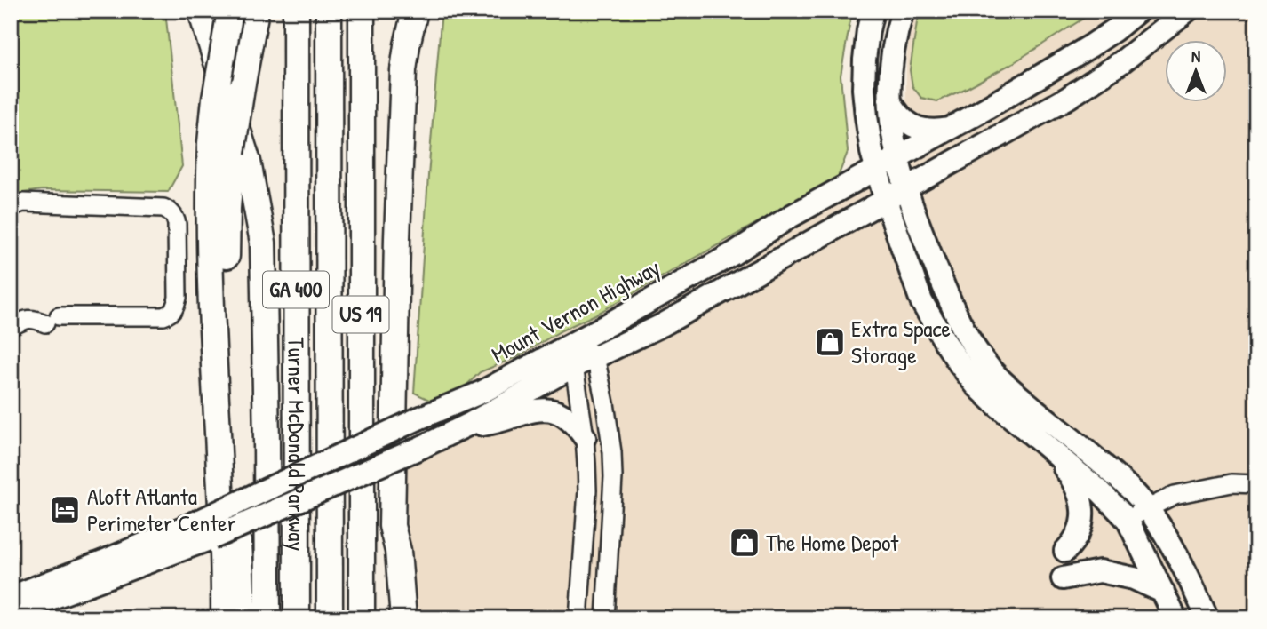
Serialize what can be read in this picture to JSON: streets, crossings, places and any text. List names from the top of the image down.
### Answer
{
  "streets": {
    "highway": ["GA 400", "US 19", "Turner McDonald Parkway"],
    "main road": ["Mount Vernon Highway"]
  },
  "places": {
    "shop": ["Extra Space Storage", "The Home Depot"],
    "hotel": ["Aloft Atlanta Perimeter Center"]
  },
  "north": "top"
}
